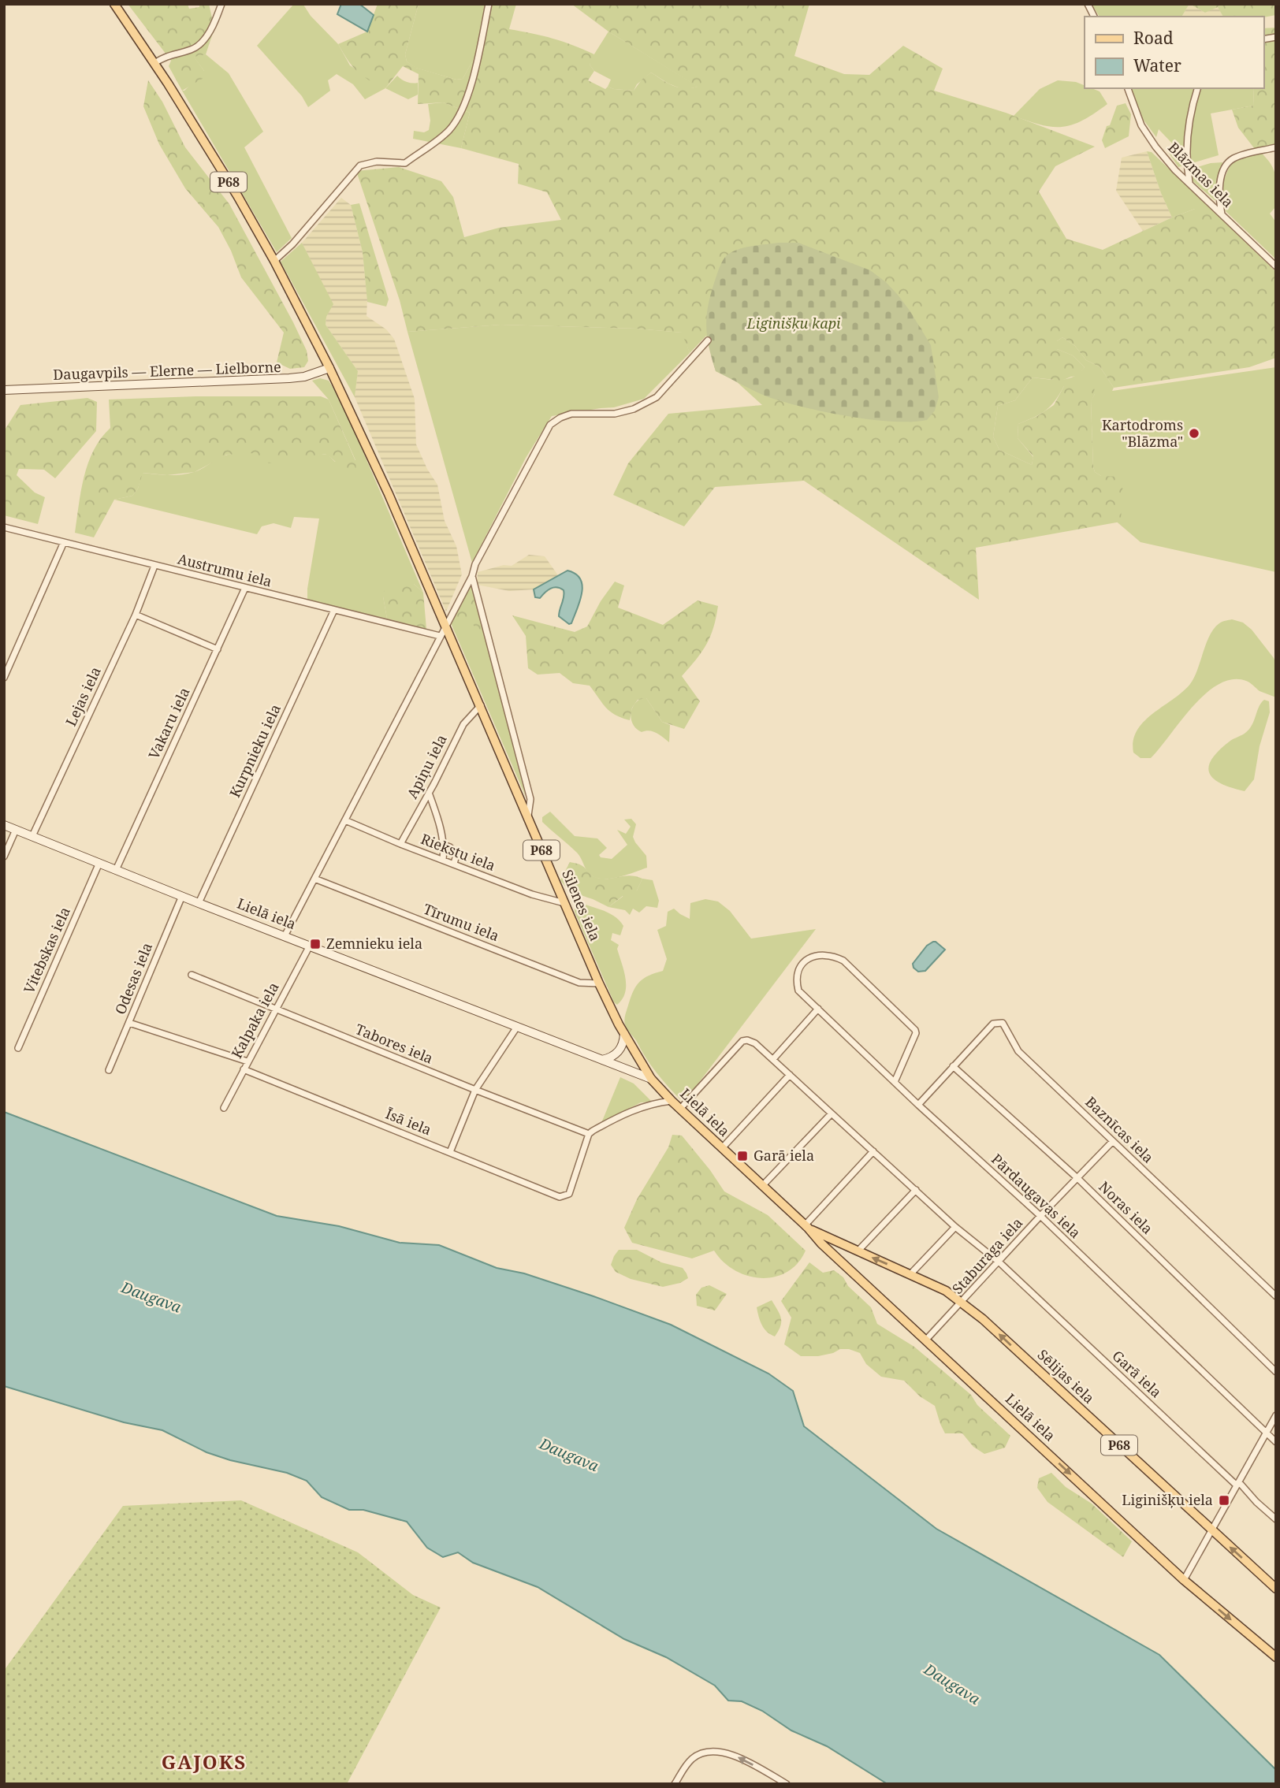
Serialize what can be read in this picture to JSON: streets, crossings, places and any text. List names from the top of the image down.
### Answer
{
  "streets": {
    "main road": [
      "P68",
      "Silenes iela",
      "Lielā iela",
      "Sēlijas iela"
    ],
    "street": [
      "Blāzmas iela",
      "Daugavpils — Elerne — Lielborne",
      "Austrumu iela",
      "Lejas iela",
      "Vakaru iela",
      "Kurpnieku iela",
      "Apiņu iela",
      "Riekstu iela",
      "Tīrumu iela",
      "Vitebskas iela",
      "Odesas iela",
      "Kalpaka iela",
      "Tabores iela",
      "Īsā iela",
      "Baznīcas iela",
      "Pārdaugavas iela",
      "Noras iela",
      "Staburaga iela",
      "Garā iela"
    ]
  },
  "crossings": [
    ["P68", "Daugavpils — Elerne — Lielborne"],
    ["P68", "Silenes iela"],
    ["Daugavpils — Elerne — Lielborne", "Silenes iela"],
    ["Austrumu iela", "Lejas iela"],
    ["Austrumu iela", "Vakaru iela"],
    ["Austrumu iela", "Kurpnieku iela"],
    ["Lejas iela", "Lielā iela"],
    ["Vakaru iela", "Lielā iela"],
    ["Kurpnieku iela", "Lielā iela"],
    ["Apiņu iela", "Riekstu iela"],
    ["Apiņu iela", "Silenes iela"],
    ["Riekstu iela", "Silenes iela"],
    ["Silenes iela", "Lielā iela"],
    ["Silenes iela", "Tīrumu iela"],
    ["Lielā iela", "Vitebskas iela"],
    ["Lielā iela", "Odesas iela"],
    ["Lielā iela", "Kalpaka iela"],
    ["Lielā iela", "Staburaga iela"],
    ["Lielā iela", "Garā iela"],
    ["Lielā iela", "Sēlijas iela"],
    ["Kalpaka iela", "Tabores iela"],
    ["Kalpaka iela", "Īsā iela"],
    ["Tabores iela", "Īsā iela"],
    ["Baznīcas iela", "Noras iela"],
    ["Baznīcas iela", "Staburaga iela"],
    ["Pārdaugavas iela", "Staburaga iela"],
    ["Noras iela", "Staburaga iela"],
    ["Staburaga iela", "Garā iela"],
    ["Staburaga iela", "Sēlijas iela"]
  ],
  "one_way": ["Sēlijas iela"],
  "districts": ["GAJOKS"],
  "water": ["Daugava"],
  "parks": ["Liginišķu kapi"],
  "places": {
    "other": ["Kartodroms \"Blāzma\""],
    "transit": ["Zemnieku iela", "Garā iela", "Liginišķu iela"]
  },
  "legend": ["Road", "Water"]
}
